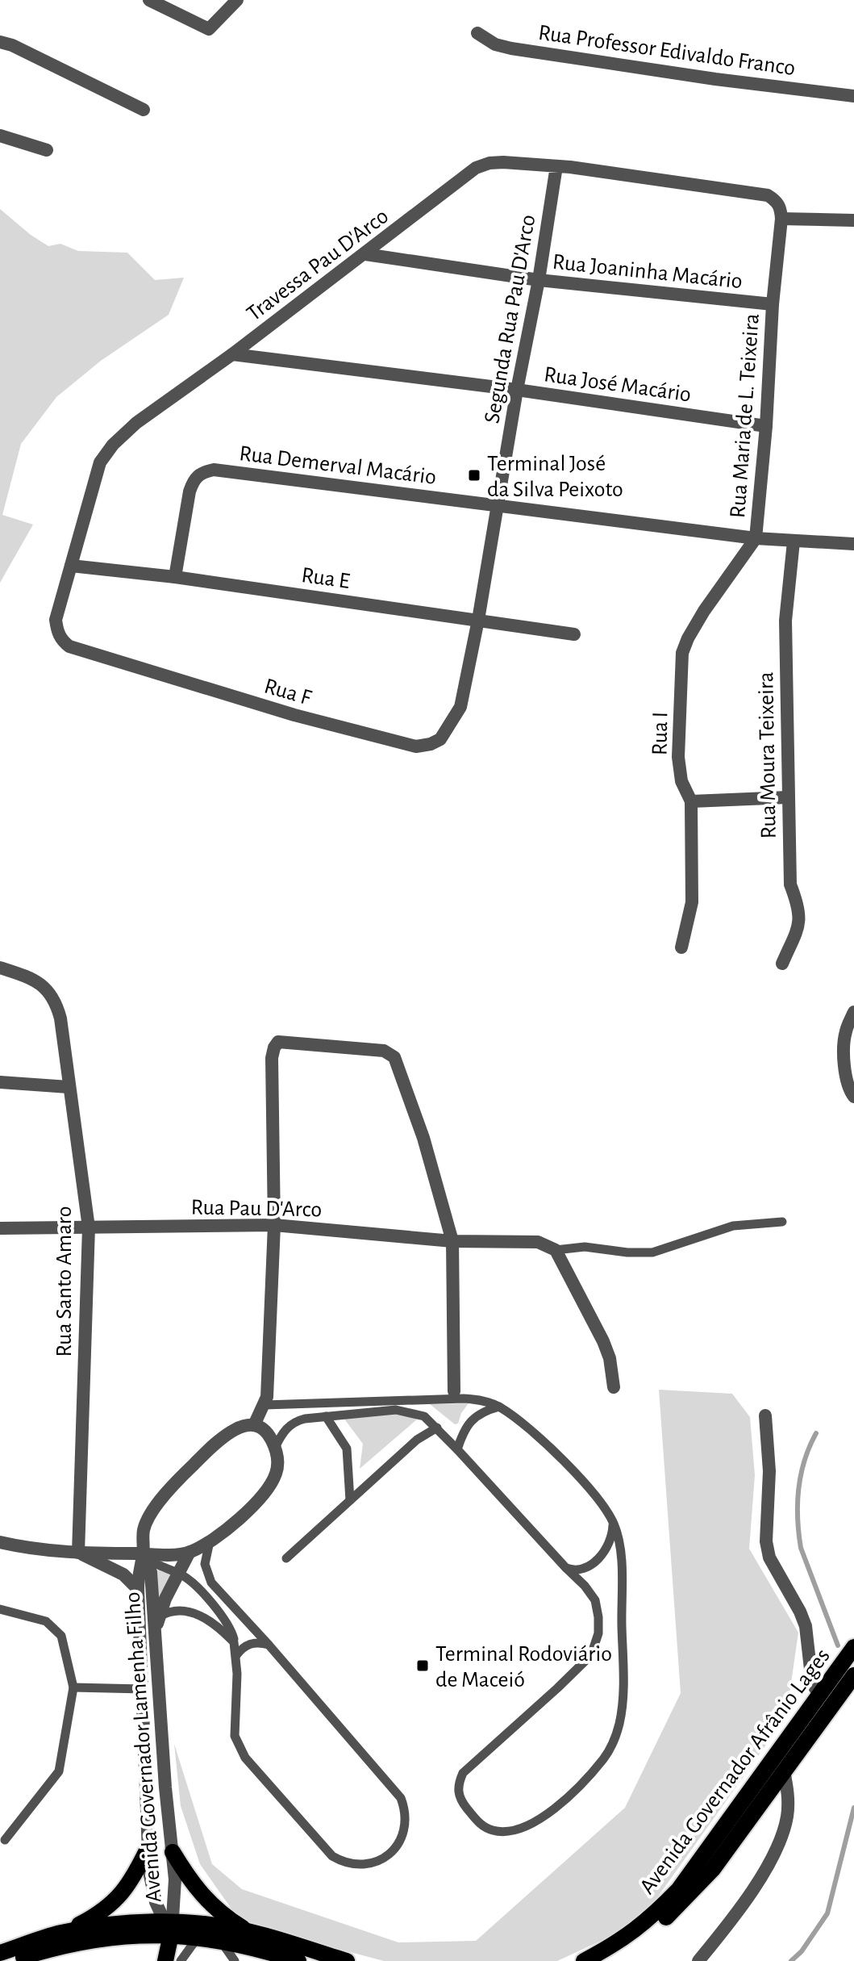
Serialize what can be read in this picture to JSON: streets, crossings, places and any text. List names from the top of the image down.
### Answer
{
  "streets": {
    "main road": ["Avenida Governador Afrânio Lages"],
    "street": [
      "Rua Professor Edivaldo Franco",
      "Travessa Pau D'Arco",
      "Rua Joaninha Macário",
      "Segunda Rua Pau D'Arco",
      "Rua José Macário",
      "Rua Maria de L. Teixeira",
      "Rua Demerval Macário",
      "Rua E",
      "Rua F",
      "Rua I",
      "Rua Moura Teixeira",
      "Rua Pau D'Arco",
      "Rua Santo Amaro",
      "Avenida Governador Lamenha Filho"
    ]
  },
  "crossings": [
    ["Travessa Pau D'Arco", "Rua Joaninha Macário"],
    ["Travessa Pau D'Arco", "Segunda Rua Pau D'Arco"],
    ["Travessa Pau D'Arco", "Rua José Macário"],
    ["Travessa Pau D'Arco", "Rua Maria de L. Teixeira"],
    ["Travessa Pau D'Arco", "Rua E"],
    ["Travessa Pau D'Arco", "Rua F"],
    ["Rua Joaninha Macário", "Segunda Rua Pau D'Arco"],
    ["Rua Joaninha Macário", "Rua Maria de L. Teixeira"],
    ["Segunda Rua Pau D'Arco", "Rua José Macário"],
    ["Segunda Rua Pau D'Arco", "Rua Demerval Macário"],
    ["Segunda Rua Pau D'Arco", "Rua E"],
    ["Segunda Rua Pau D'Arco", "Rua F"],
    ["Rua José Macário", "Rua Maria de L. Teixeira"],
    ["Rua Maria de L. Teixeira", "Rua Demerval Macário"],
    ["Rua Maria de L. Teixeira", "Rua I"],
    ["Rua Demerval Macário", "Rua E"],
    ["Rua Demerval Macário", "Rua I"],
    ["Rua Demerval Macário", "Rua Moura Teixeira"],
    ["Rua Pau D'Arco", "Rua Santo Amaro"]
  ],
  "places": {
    "transit": ["Terminal José da Silva Peixoto", "Terminal Rodoviário de Maceió"]
  }
}
